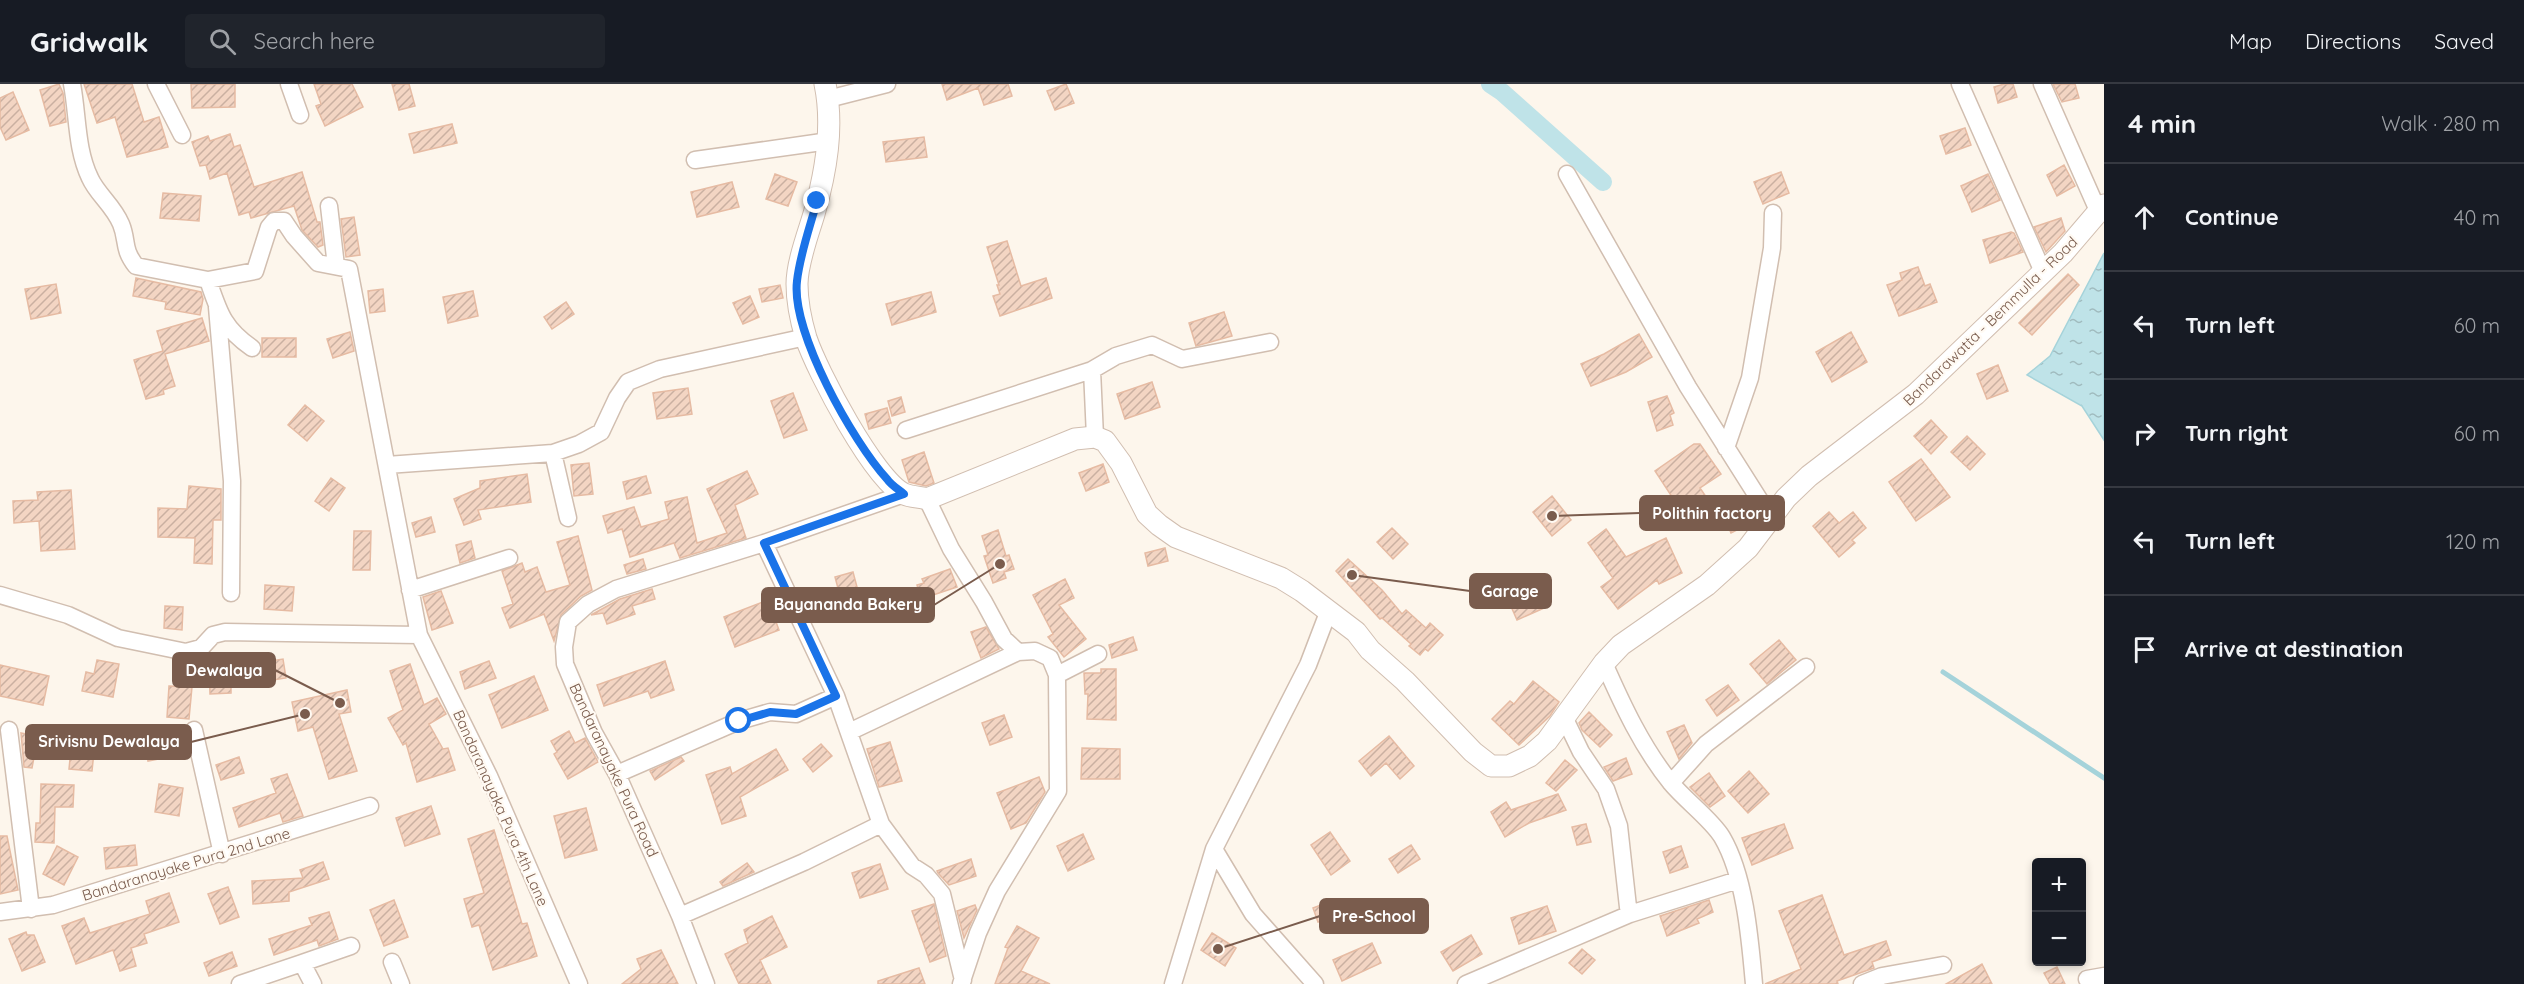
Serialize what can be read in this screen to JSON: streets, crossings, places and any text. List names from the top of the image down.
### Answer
{
  "streets": {
    "street": [
      "Bandarawatta - Bemmulla - Road",
      "Bandaranayake Pura Road",
      "Bandaranayaka Pura 4th Lane",
      "Bandaranayake Pura 2nd Lane"
    ]
  },
  "places": [
    "Polithin factory",
    "Bayananda Bakery",
    "Garage",
    "Dewalaya",
    "Srivisnu Dewalaya",
    "Pre-School"
  ],
  "page": {
    "header": "Gridwalk",
    "search": "Search here",
    "nav": ["Map", "Directions", "Saved"],
    "heading": ["4 min", "Walk · 280 m"],
    "list": [
      ["Continue", "40 m"],
      ["Turn left", "60 m"],
      ["Turn right", "60 m"],
      ["Turn left", "120 m"],
      "Arrive at destination"
    ],
    "map_buttons": ["+", "−"]
  }
}
